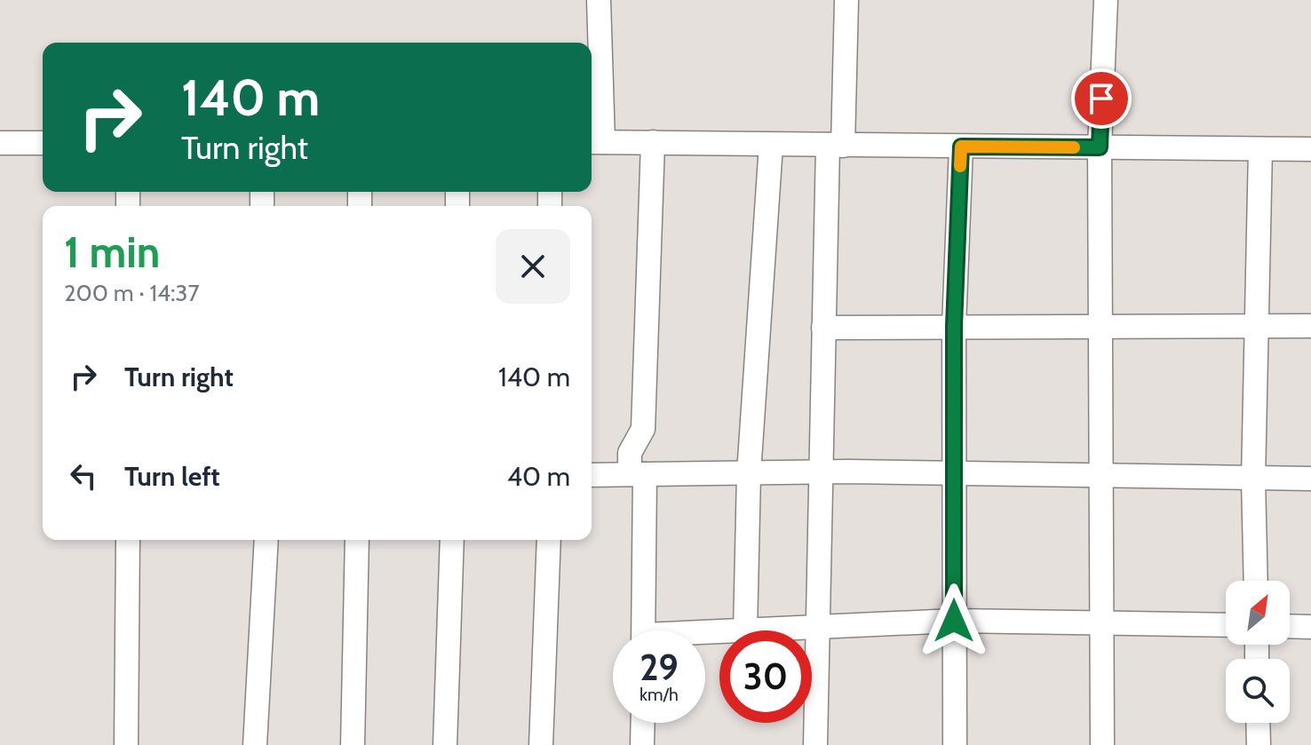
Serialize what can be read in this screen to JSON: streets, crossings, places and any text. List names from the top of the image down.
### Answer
{
  "north": "top right",
  "page": {
    "turn": ["140 m", "Turn right"],
    "heading": ["1 min", "200 m · 14:37"],
    "list": [
      {
        "name": "Turn right",
        "value": "140 m"
      },
      {
        "name": "Turn left",
        "value": "40 m"
      }
    ],
    "speed": "29 km/h",
    "limit": "30"
  }
}
